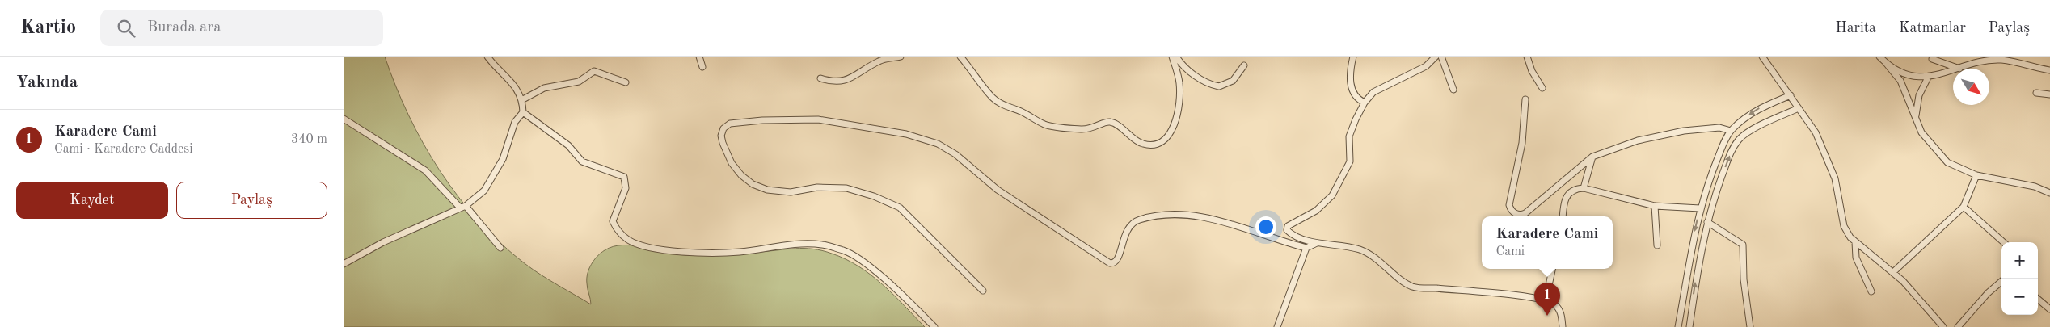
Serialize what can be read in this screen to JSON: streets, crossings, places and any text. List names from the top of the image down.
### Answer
{
  "north": "bottom right",
  "page": {
    "header": "Kartio",
    "search": "Burada ara",
    "nav": ["Harita", "Katmanlar", "Paylaş"],
    "heading": "Yakında",
    "list": [
      {
        "mark": "1",
        "name": "Karadere Cami",
        "note": "Cami · Karadere Caddesi",
        "value": "340 m"
      }
    ],
    "buttons": ["Kaydet", "Paylaş"],
    "popup": ["Karadere Cami", "Cami"],
    "map_buttons": ["+", "−"],
    "pins": "1"
  }
}
